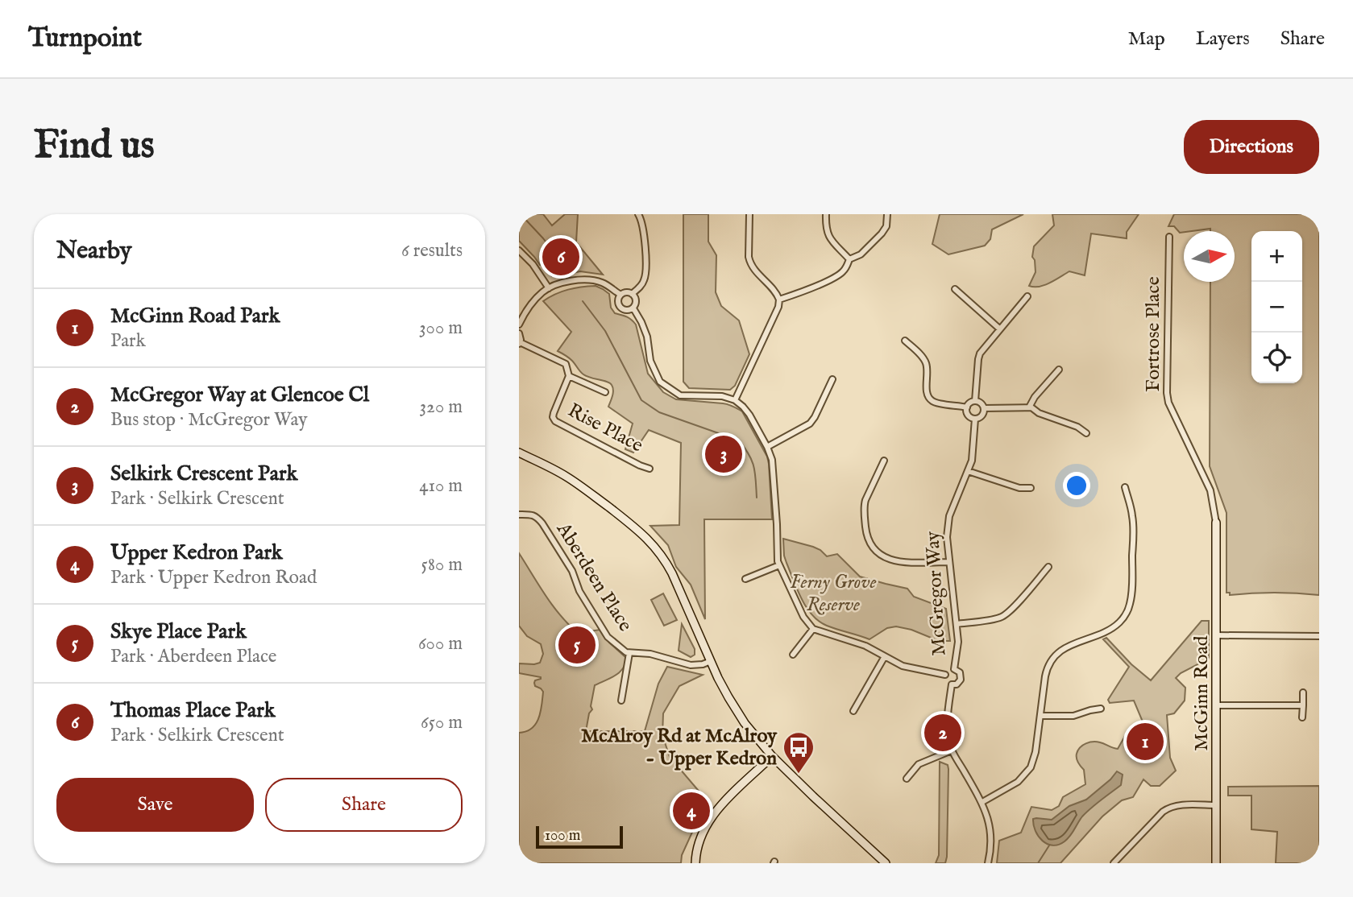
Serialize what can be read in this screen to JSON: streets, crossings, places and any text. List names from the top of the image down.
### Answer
{
  "streets": {
    "street": [
      "Fortrose Place",
      "Rise Place",
      "Aberdeen Place",
      "McGregor Way",
      "McGinn Road"
    ]
  },
  "crossings": [
    ["Fortrose Place", "McGinn Road"]
  ],
  "parks": ["Ferny Grove Reserve"],
  "places": {
    "bus stop": ["McAlroy Rd at McAlroy - Upper Kedron"]
  },
  "scale_bar": "100 m",
  "north": "right",
  "page": {
    "header": "Turnpoint",
    "nav": ["Map", "Layers", "Share"],
    "buttons": [
      "Directions",
      ["Save", "Share"]
    ],
    "title": "Find us",
    "heading": ["Nearby", "6 results"],
    "map_buttons": ["+", "−"],
    "pins": [
      "6",
      "3",
      "5",
      "2",
      "1",
      "4"
    ],
    "list": [
      {
        "mark": "1",
        "name": "McGinn Road Park",
        "note": "Park",
        "value": "300 m"
      },
      {
        "mark": "2",
        "name": "McGregor Way at Glencoe Cl",
        "note": "Bus stop · McGregor Way",
        "value": "320 m"
      },
      {
        "mark": "3",
        "name": "Selkirk Crescent Park",
        "note": "Park · Selkirk Crescent",
        "value": "410 m"
      },
      {
        "mark": "4",
        "name": "Upper Kedron Park",
        "note": "Park · Upper Kedron Road",
        "value": "580 m"
      },
      {
        "mark": "5",
        "name": "Skye Place Park",
        "note": "Park · Aberdeen Place",
        "value": "600 m"
      },
      {
        "mark": "6",
        "name": "Thomas Place Park",
        "note": "Park · Selkirk Crescent",
        "value": "650 m"
      }
    ],
    "scale": "100 m"
  }
}
